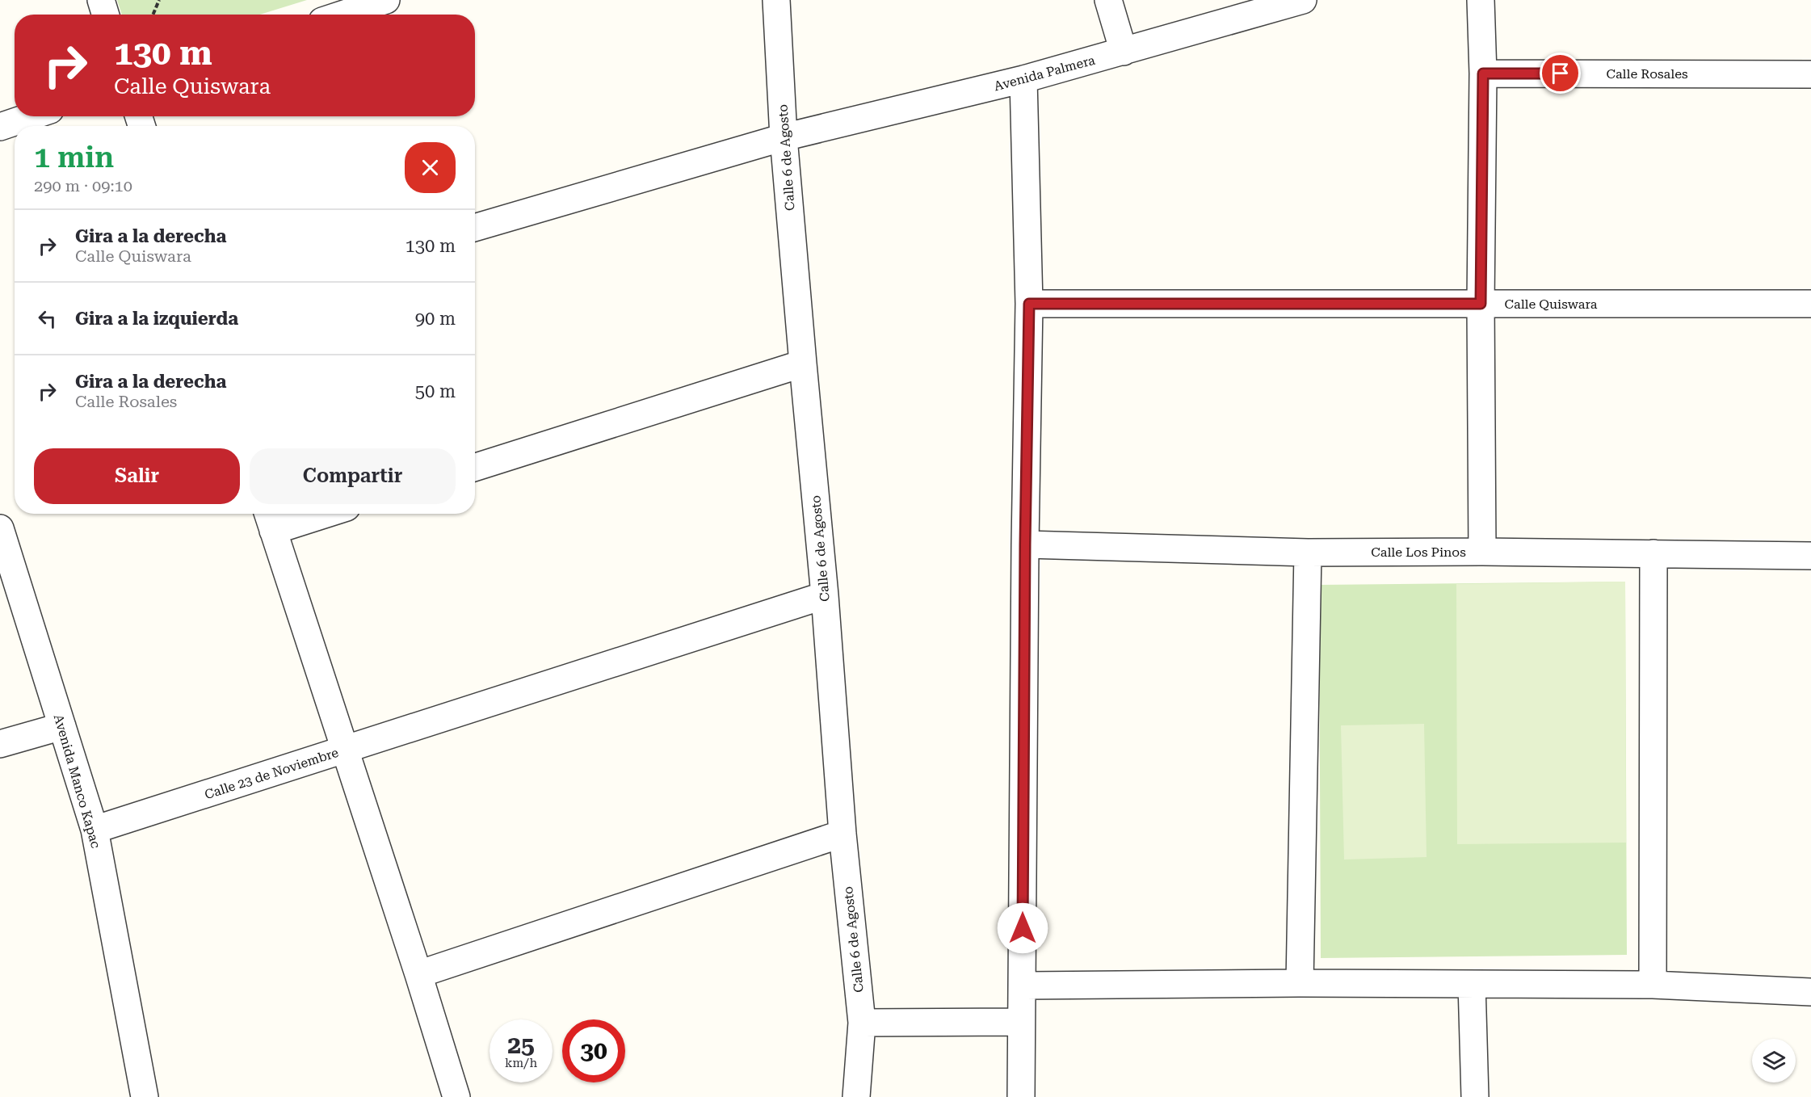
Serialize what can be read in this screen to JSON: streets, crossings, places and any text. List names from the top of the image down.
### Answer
{
  "streets": {
    "street": [
      "Avenida Palmera",
      "Calle Rosales",
      "Calle 6 de Agosto",
      "Calle Quiswara",
      "Calle Los Pinos",
      "Calle 23 de Noviembre",
      "Avenida Manco Kapac"
    ]
  },
  "crossings": [
    ["Avenida Palmera", "Calle 6 de Agosto"],
    ["Calle 23 de Noviembre", "Avenida Manco Kapac"]
  ],
  "page": {
    "turn": ["130 m", "Calle Quiswara"],
    "heading": ["1 min", "290 m · 09:10"],
    "list": [
      {
        "name": "Gira a la derecha",
        "note": "Calle Quiswara",
        "value": "130 m"
      },
      {
        "name": "Gira a la izquierda",
        "value": "90 m"
      },
      {
        "name": "Gira a la derecha",
        "note": "Calle Rosales",
        "value": "50 m"
      }
    ],
    "buttons": ["Salir", "Compartir"],
    "speed": "25 km/h",
    "limit": "30"
  }
}
